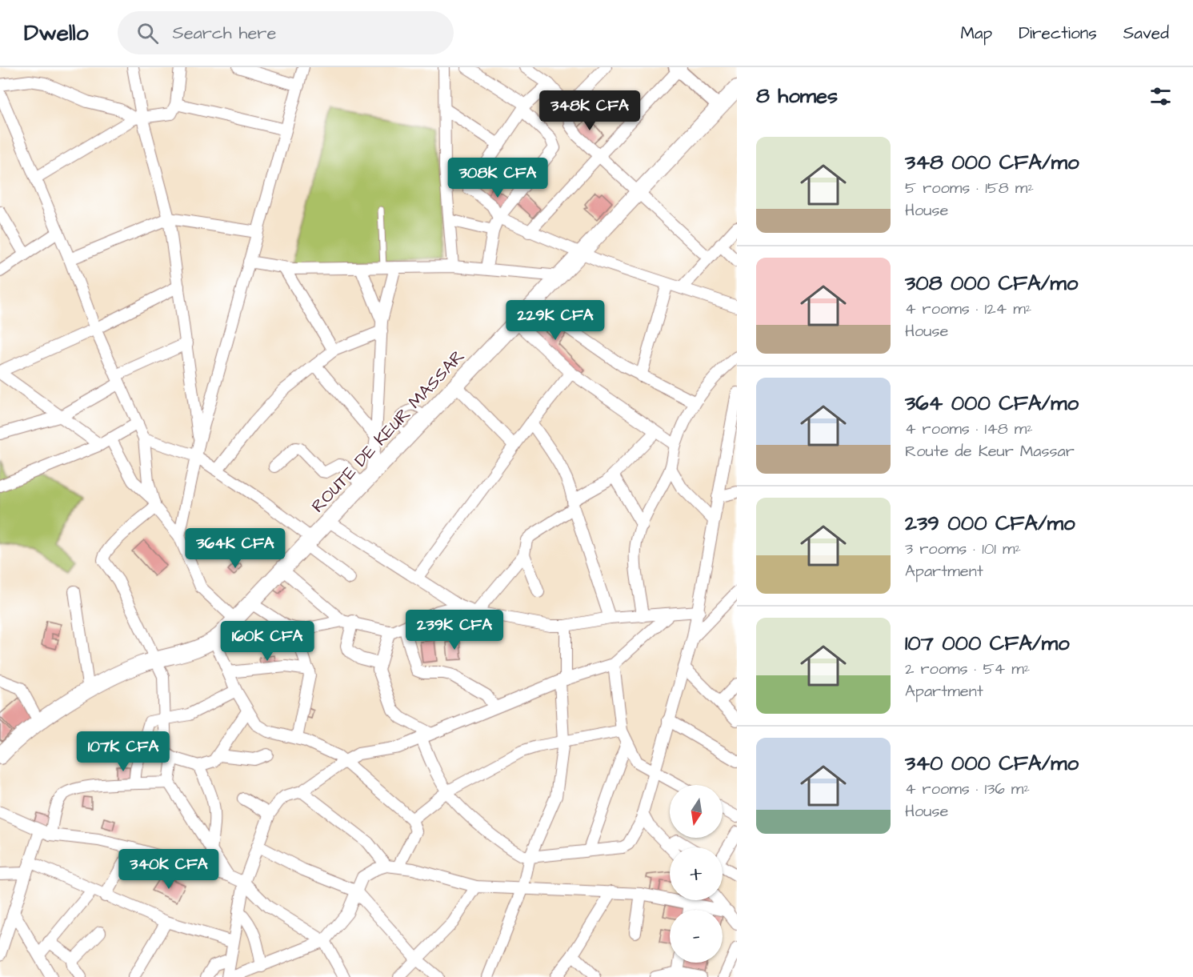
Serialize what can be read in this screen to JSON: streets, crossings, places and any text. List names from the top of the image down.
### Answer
{
  "streets": {
    "main road": ["ROUTE DE KEUR MASSAR"]
  },
  "north": "bottom",
  "page": {
    "header": "Dwello",
    "search": "Search here",
    "nav": ["Map", "Directions", "Saved"],
    "heading": "8 homes",
    "price": [
      "348K CFA",
      "308K CFA",
      "229K CFA",
      "364K CFA",
      "239K CFA",
      "160K CFA",
      "107K CFA",
      "340K CFA"
    ],
    "list": [
      {
        "name": "348 000 CFA/mo",
        "note": "5 rooms · 158 m² · House"
      },
      {
        "name": "308 000 CFA/mo",
        "note": "4 rooms · 124 m² · House"
      },
      {
        "name": "364 000 CFA/mo",
        "note": "4 rooms · 148 m² · Route de Keur Massar"
      },
      {
        "name": "239 000 CFA/mo",
        "note": "3 rooms · 101 m² · Apartment"
      },
      {
        "name": "107 000 CFA/mo",
        "note": "2 rooms · 54 m² · Apartment"
      },
      {
        "name": "340 000 CFA/mo",
        "note": "4 rooms · 136 m² · House"
      }
    ],
    "map_buttons": ["+", "−"]
  }
}
